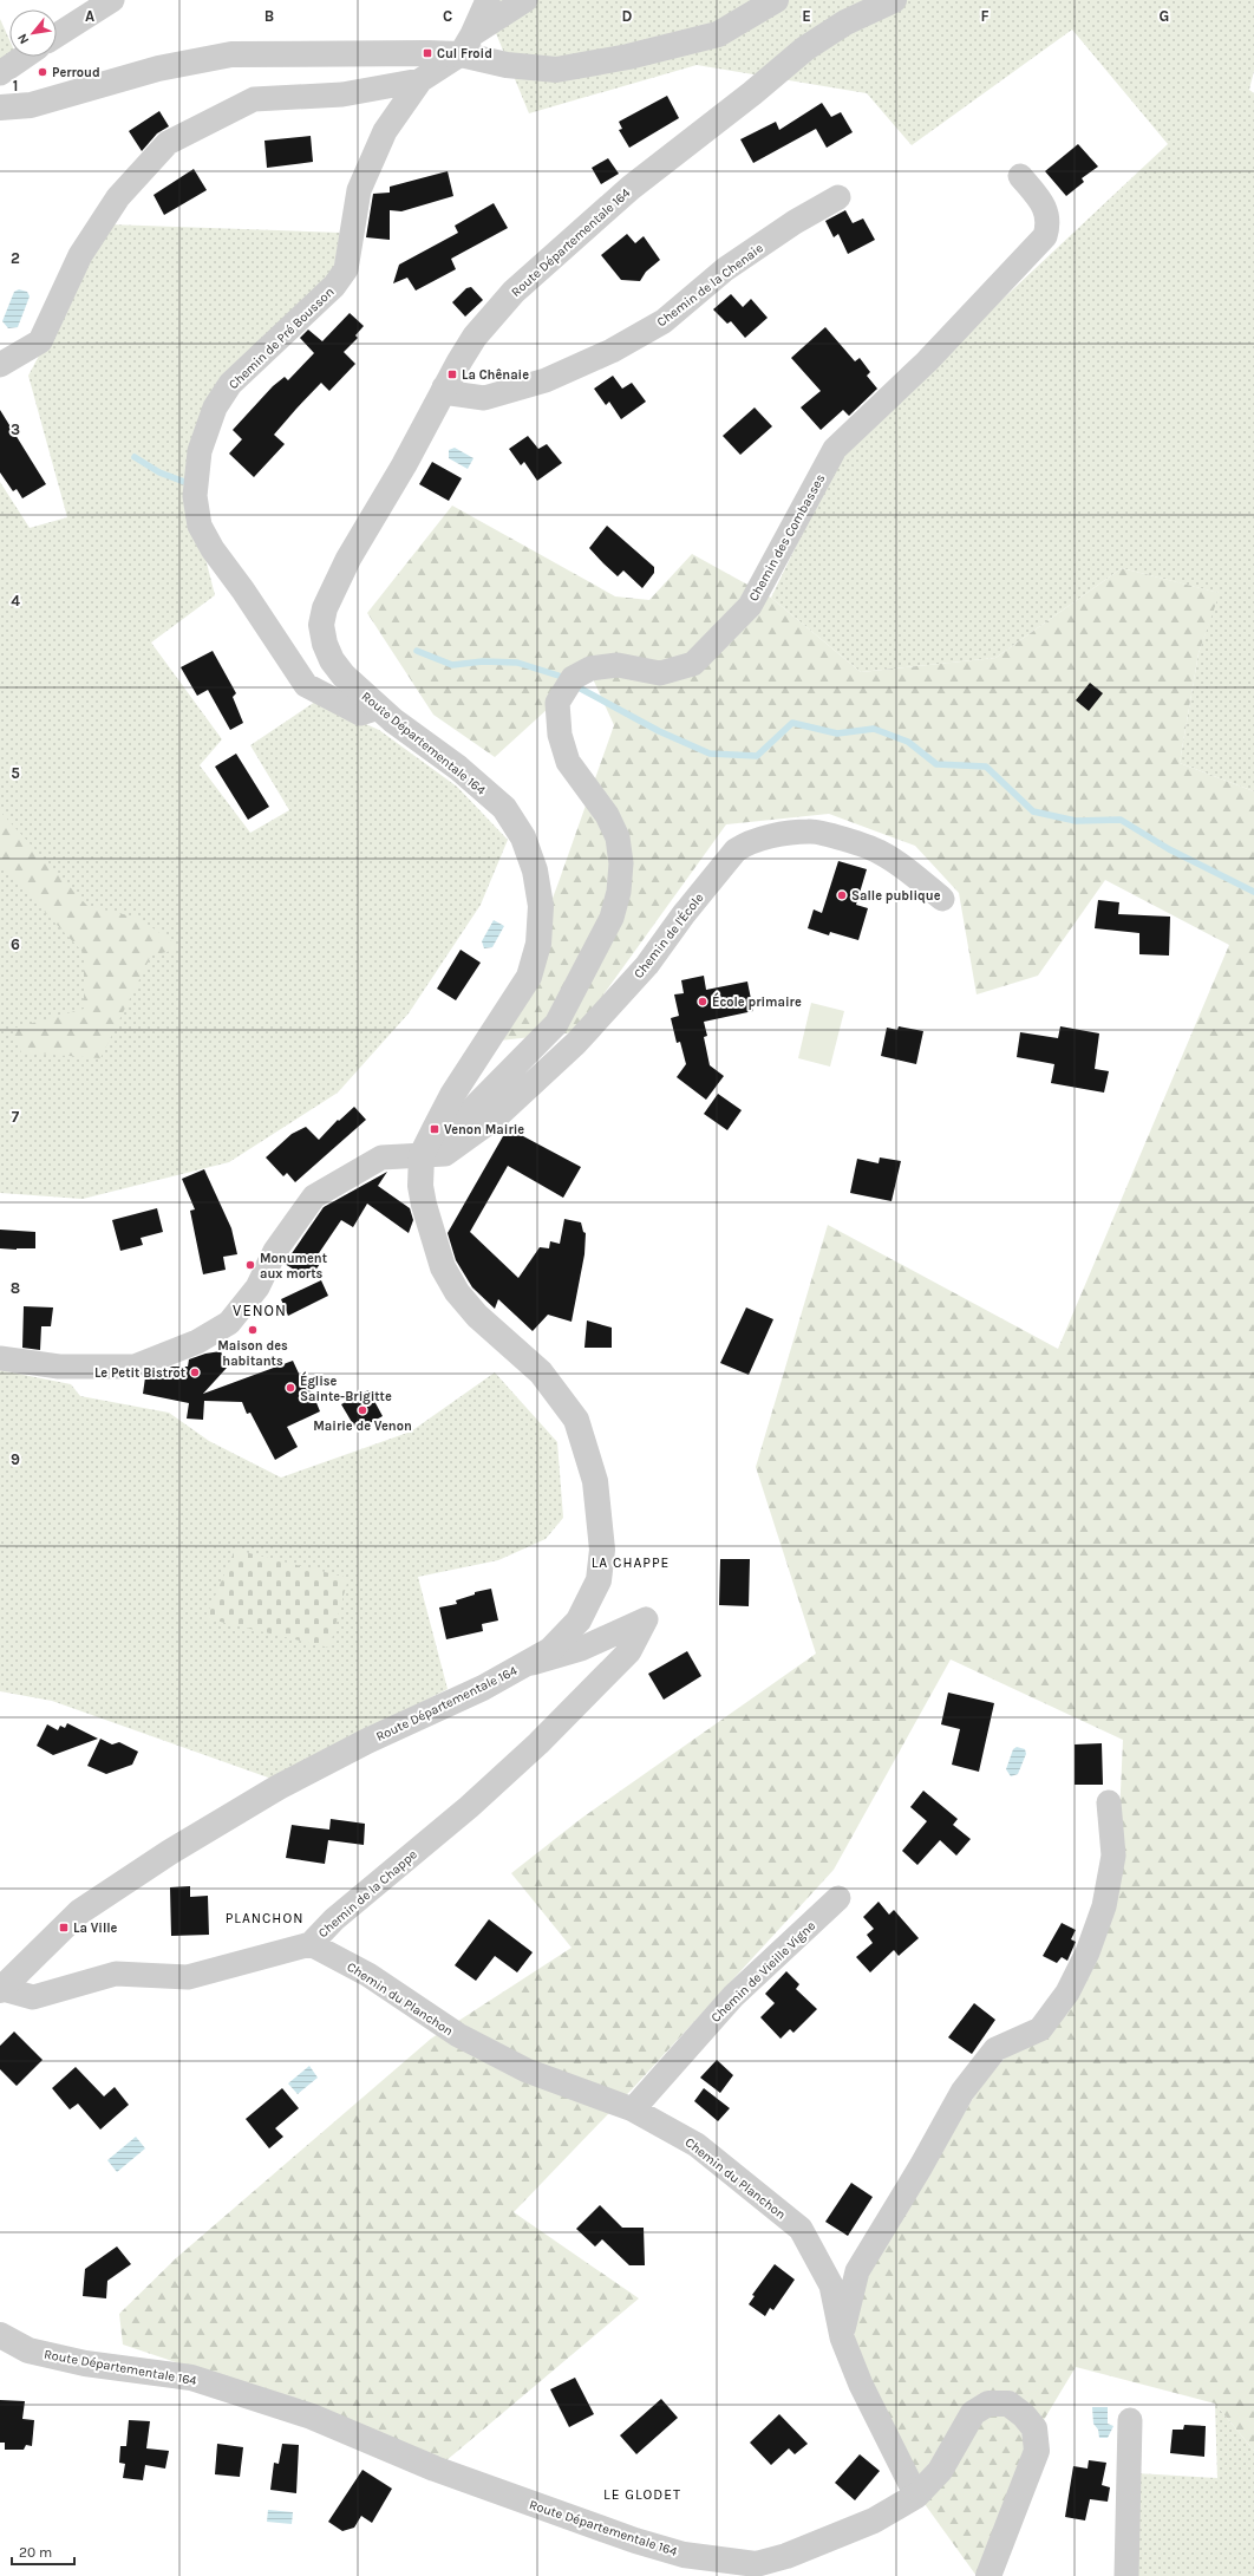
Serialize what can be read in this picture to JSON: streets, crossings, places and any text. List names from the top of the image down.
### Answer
{
  "streets": {
    "street": [
      "Route Départementale 164",
      "Chemin de la Chenaie",
      "Chemin de Pré Bousson",
      "Chemin des Combasses",
      "Chemin de l'École",
      "Chemin de la Chappe",
      "Chemin de Vieille Vigne",
      "Chemin du Planchon"
    ]
  },
  "crossings": [
    ["Route Départementale 164", "Chemin de la Chenaie"],
    ["Route Départementale 164", "Chemin de Pré Bousson"],
    ["Route Départementale 164", "Chemin des Combasses"],
    ["Route Départementale 164", "Chemin de l'École"],
    ["Route Départementale 164", "Chemin de la Chappe"],
    ["Route Départementale 164", "Chemin du Planchon"],
    ["Chemin des Combasses", "Chemin de l'École"],
    ["Chemin de la Chappe", "Chemin du Planchon"],
    ["Chemin de Vieille Vigne", "Chemin du Planchon"]
  ],
  "districts": [
    "VENON",
    "LA CHAPPE",
    "PLANCHON",
    "LE GLODET"
  ],
  "places": {
    "transit": [
      "Cul Froid",
      "La Chênaie",
      "Venon Mairie",
      "La Ville"
    ],
    "other": [
      "Perroud",
      "Salle publique",
      "École primaire",
      "Monument aux morts",
      "Maison des habitants",
      "Le Petit Bistrot",
      "Église Sainte-Brigitte",
      "Mairie de Venon"
    ]
  },
  "scale_bar": "20 m",
  "north": "bottom left",
  "grid": {
    "columns": [
      "A",
      "B",
      "C",
      "D",
      "E",
      "F",
      "G"
    ],
    "rows": [
      "1",
      "2",
      "3",
      "4",
      "5",
      "6",
      "7",
      "8",
      "9"
    ]
  }
}
